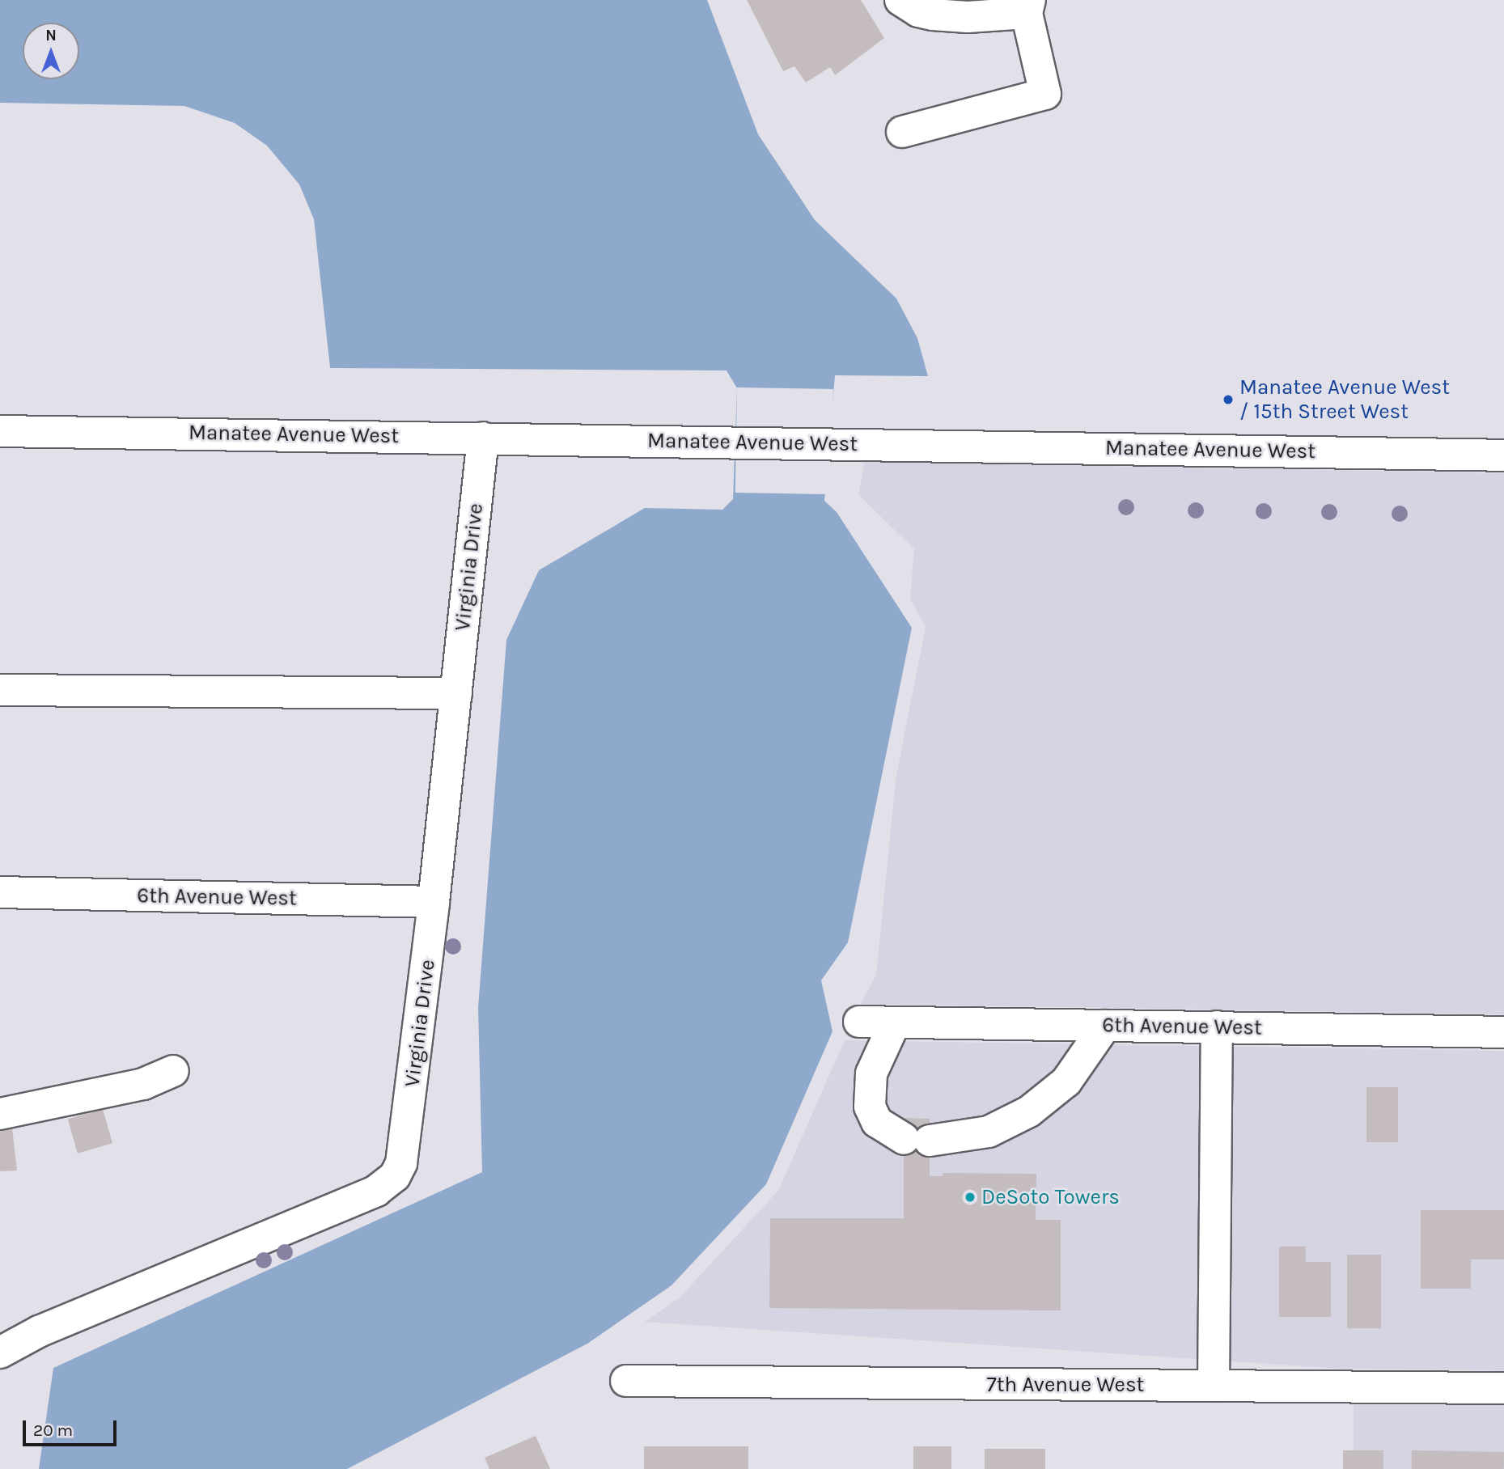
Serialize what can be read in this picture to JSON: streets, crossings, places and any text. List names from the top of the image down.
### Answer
{
  "streets": {
    "street": [
      "Manatee Avenue West",
      "Virginia Drive",
      "6th Avenue West",
      "7th Avenue West"
    ]
  },
  "crossings": [
    ["Manatee Avenue West", "Virginia Drive"],
    ["Virginia Drive", "6th Avenue West"]
  ],
  "places": ["Manatee Avenue West / 15th Street West", "DeSoto Towers"],
  "scale_bar": "20 m",
  "north": "top"
}
